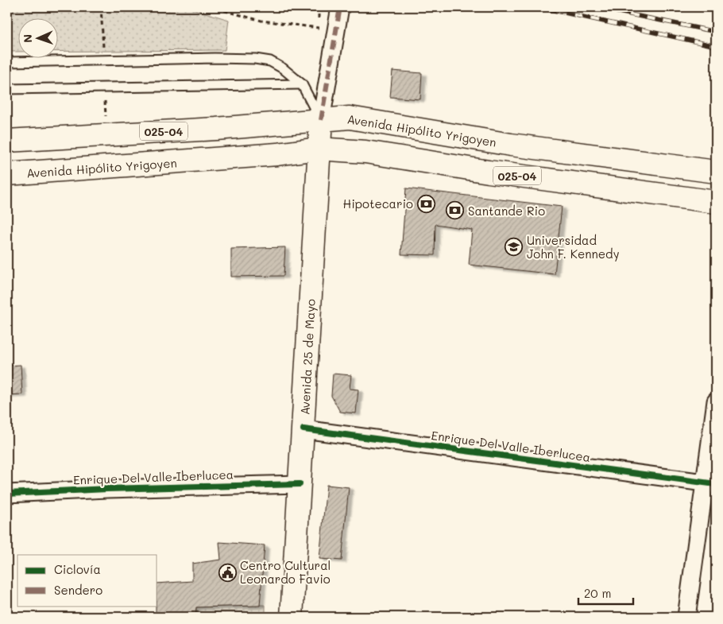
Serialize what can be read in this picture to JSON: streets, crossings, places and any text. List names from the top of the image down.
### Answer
{
  "streets": {
    "main road": ["Avenida Hipólito Yrigoyen", "025-04", "Avenida 25 de Mayo"],
    "street": ["Enrique Del Valle Iberlucea"]
  },
  "crossings": [
    ["Avenida Hipólito Yrigoyen", "Avenida 25 de Mayo"],
    ["Avenida 25 de Mayo", "Enrique Del Valle Iberlucea"]
  ],
  "places": {
    "bank": ["Hipotecario", "Santande Rio"],
    "school or university": ["Universidad John F. Kennedy"],
    "public building": ["Centro Cultural Leonardo Favio"]
  },
  "legend": ["Ciclovía", "Sendero"],
  "scale_bar": "20 m",
  "north": "left"
}
